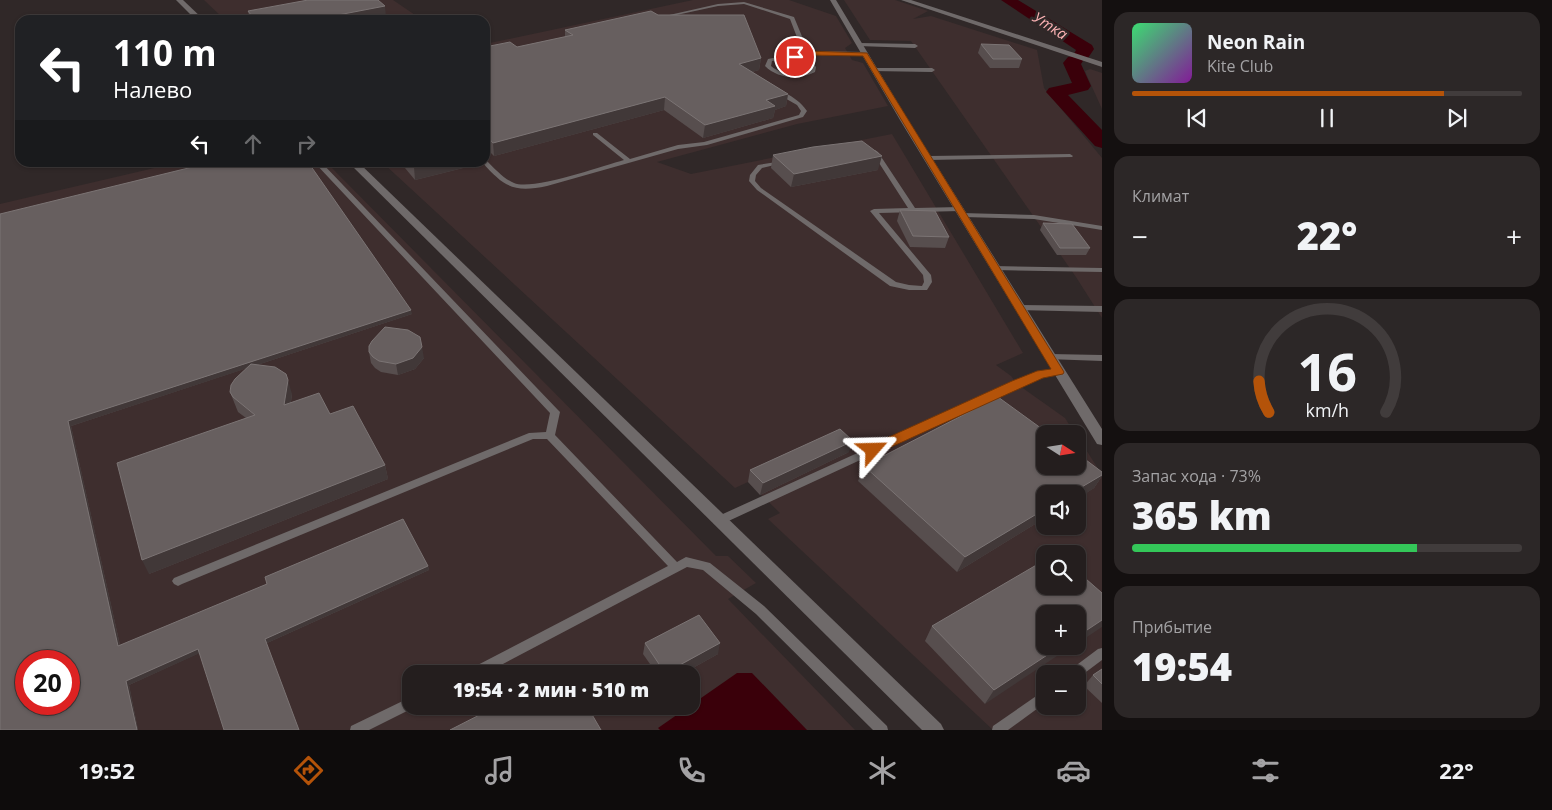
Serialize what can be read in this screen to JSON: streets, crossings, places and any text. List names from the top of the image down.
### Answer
{
  "water": ["Утка"],
  "north": "right",
  "page": {
    "turn": ["110 m", "Налево"],
    "song": ["Neon Rain", "Kite Club"],
    "tile": [
      "Климат",
      ["Запас хода · 73%", "365 km"],
      ["Прибытие", "19:54"]
    ],
    "heat": ["−", "22°", "+"],
    "map_buttons": ["+", "−"],
    "limit": "20",
    "trip": "19:54 · 2 мин · 510 m",
    "tabs": ["19:52", "22°"],
    "gauge": ["16", "km/h"]
  }
}
